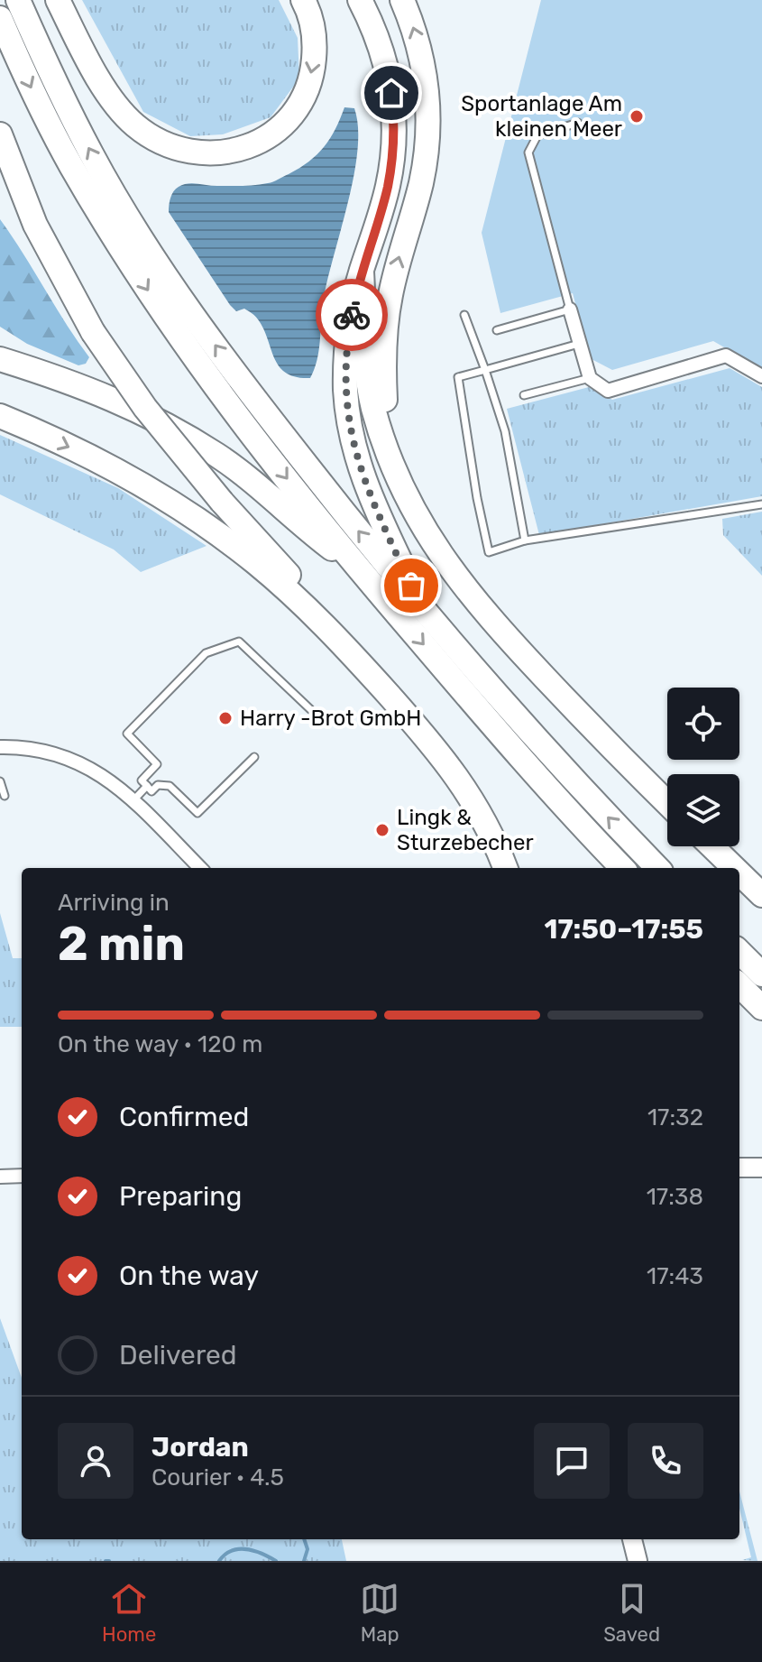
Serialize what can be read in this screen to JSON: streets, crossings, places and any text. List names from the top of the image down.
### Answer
{
  "places": ["Sportanlage Am kleinen Meer", "Harry -Brot GmbH", "Lingk & Sturzebecher"],
  "page": {
    "heading": ["2 min", "Arriving in", "17:50–17:55"],
    "panel": ["Jordan", "Courier · 4.5"],
    "bar": "On the way · 120 m",
    "list": [
      ["Confirmed", "17:32"],
      ["Preparing", "17:38"],
      ["On the way", "17:43"],
      "Delivered"
    ],
    "tabs": ["Home", "Map", "Saved"]
  }
}
